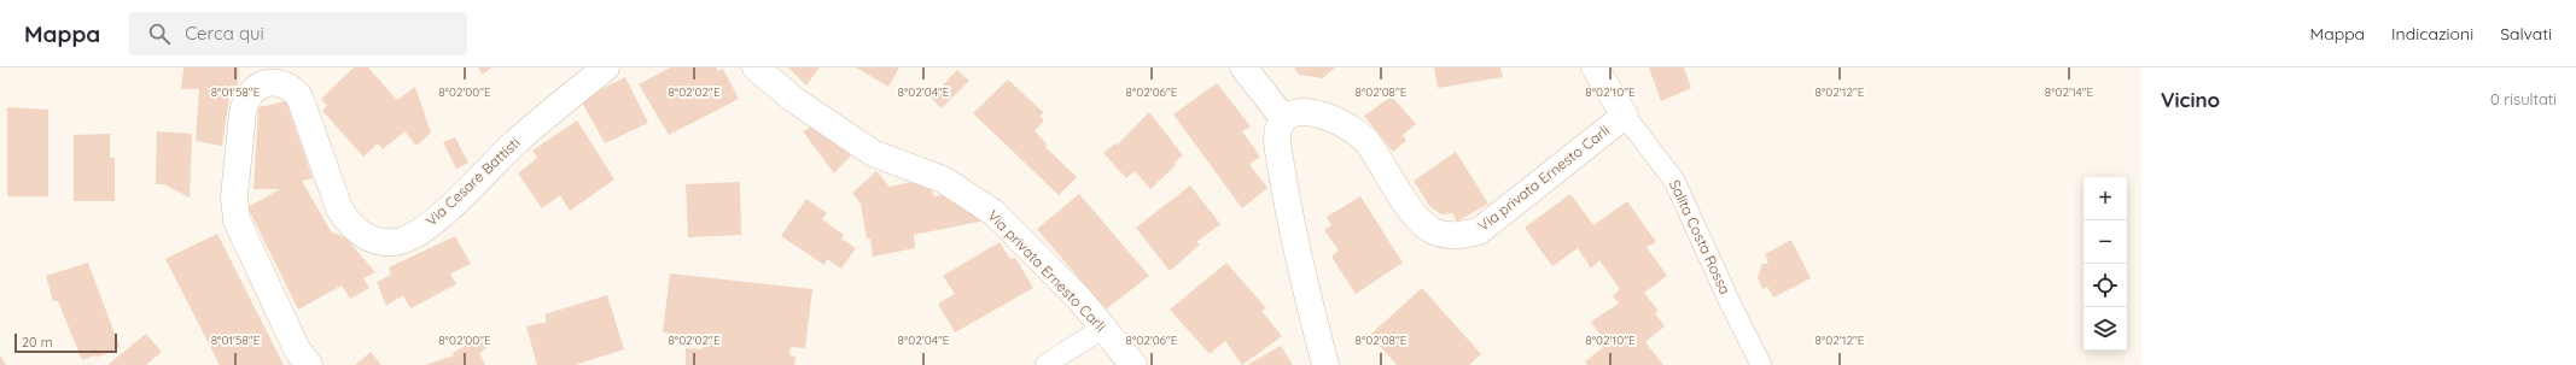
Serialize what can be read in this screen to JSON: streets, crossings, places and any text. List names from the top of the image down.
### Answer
{
  "streets": {
    "street": ["Via privata Ernesto Carli", "Via Cesare Battisti", "Salita Costa Rossa"]
  },
  "crossings": [
    ["Via privata Ernesto Carli", "Salita Costa Rossa"]
  ],
  "scale_bar": "20 m",
  "page": {
    "header": "Mappa",
    "search": "Cerca qui",
    "nav": ["Mappa", "Indicazioni", "Salvati"],
    "heading": ["Vicino", "0 risultati"],
    "map_buttons": ["+", "−"],
    "scale": "20 m"
  },
  "coordinates": [
    "8°01'58\"E",
    "8°02'00\"E",
    "8°02'02\"E",
    "8°02'04\"E",
    "8°02'06\"E",
    "8°02'08\"E",
    "8°02'10\"E",
    "8°02'12\"E",
    "8°02'14\"E"
  ]
}
